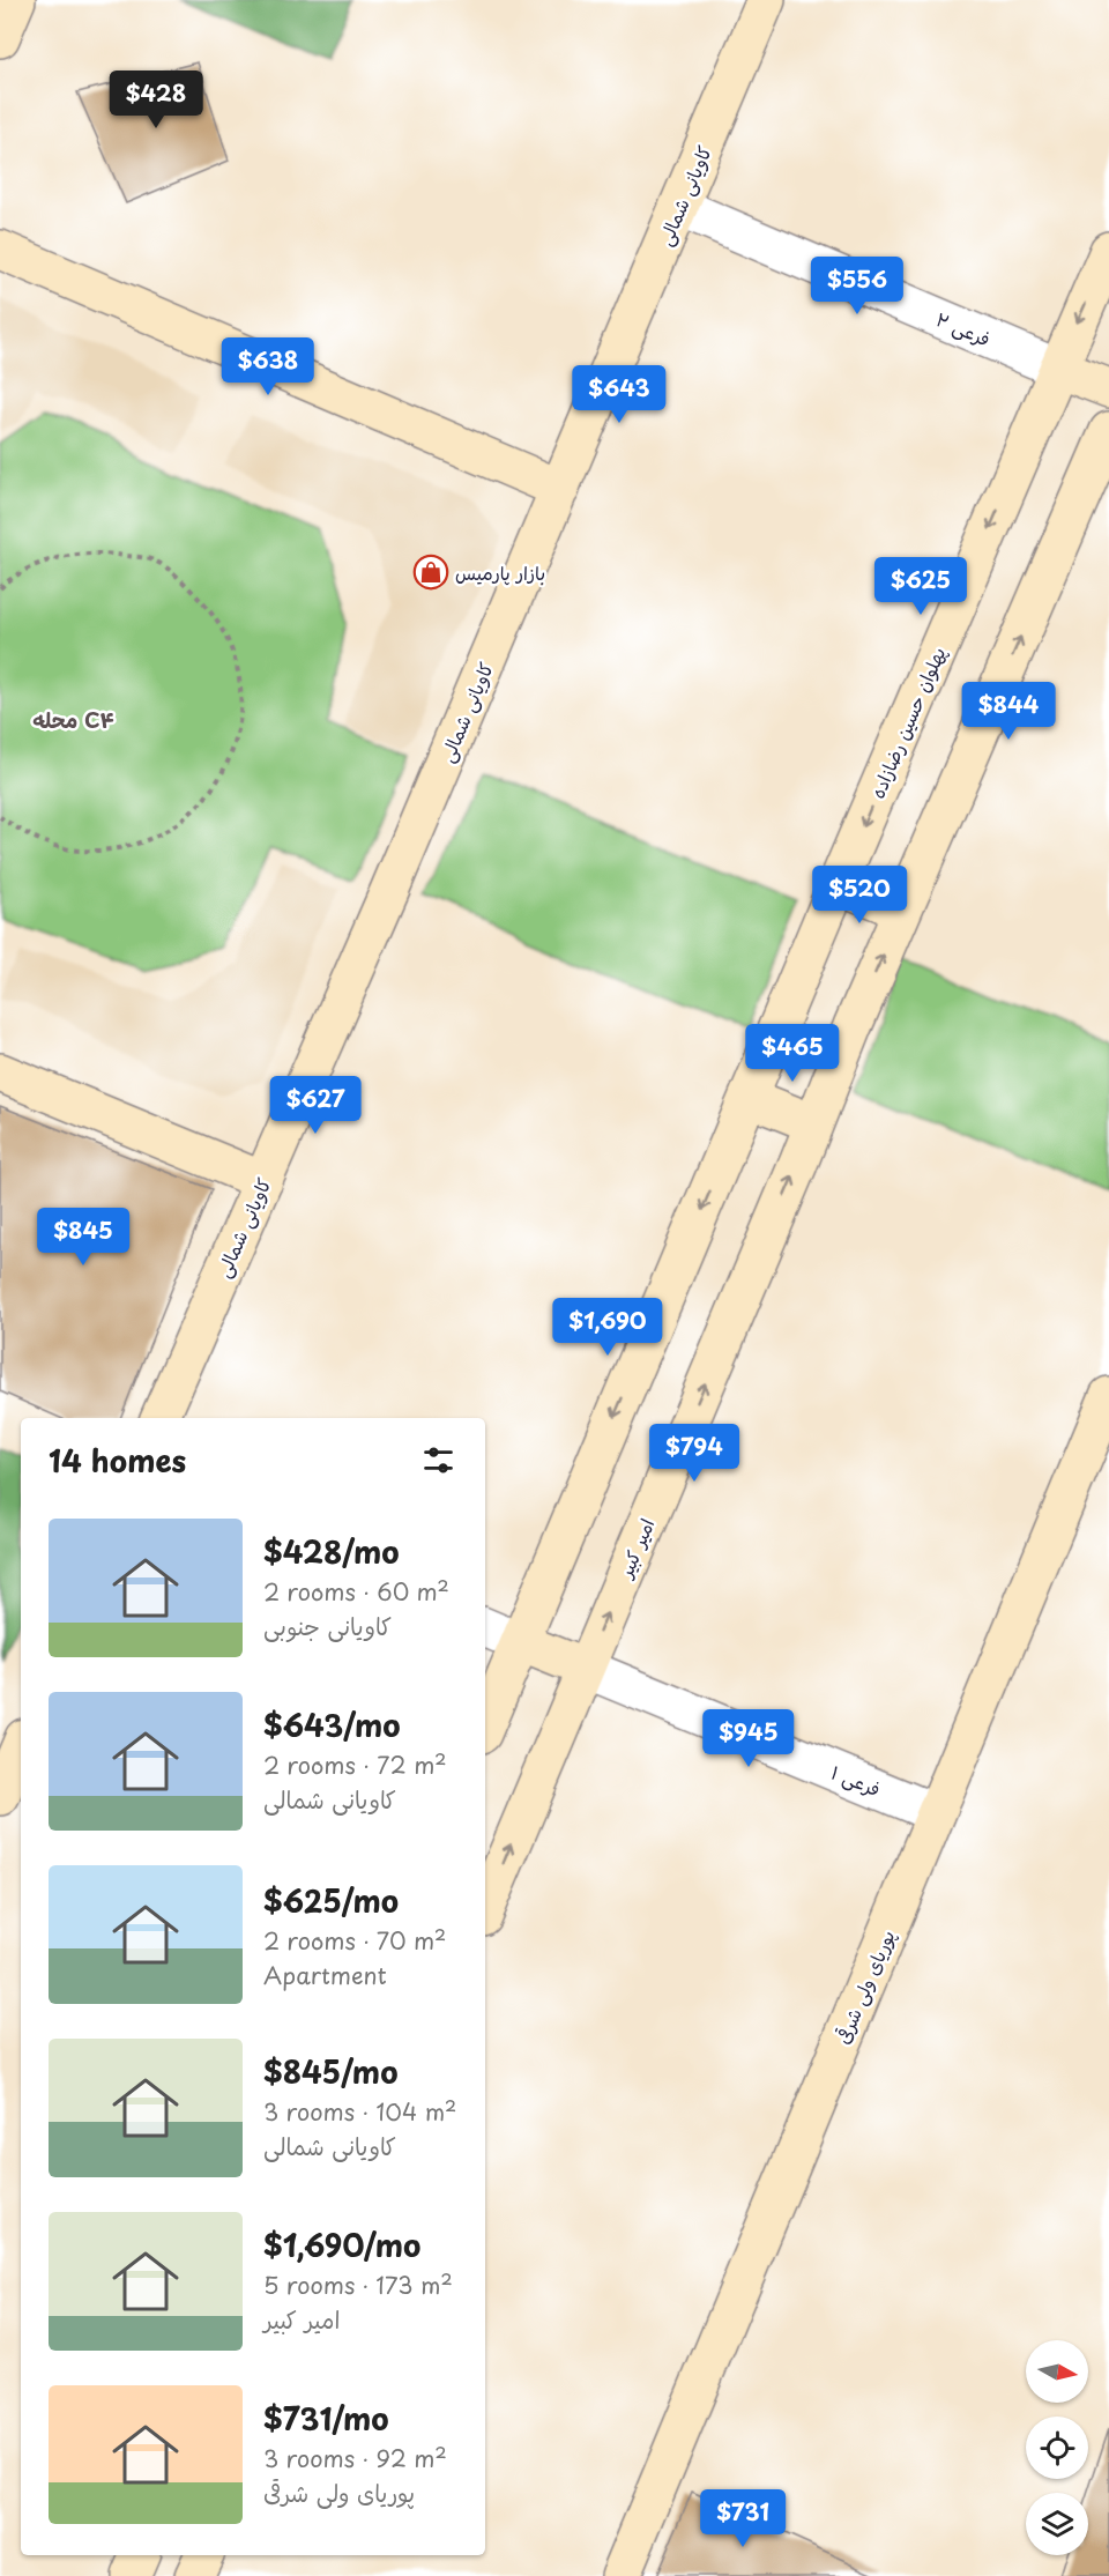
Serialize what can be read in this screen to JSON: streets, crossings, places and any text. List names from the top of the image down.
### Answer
{
  "streets": {
    "street": [
      "کاویانی شمالی",
      "فرعی ۲",
      "پهلوان حسین رضازاده",
      "امیر کبیر",
      "فرعی ۱",
      "پوریای ولی شرقی"
    ]
  },
  "crossings": [
    ["کاویانی شمالی", "فرعی ۲"],
    ["فرعی ۲", "پهلوان حسین رضازاده"],
    ["امیر کبیر", "فرعی ۱"],
    ["فرعی ۱", "پوریای ولی شرقی"]
  ],
  "districts": ["محله C۴"],
  "places": {
    "shop": ["بازار پارمیس"]
  },
  "north": "right",
  "page": {
    "price": [
      "$428",
      "$556",
      "$638",
      "$643",
      "$625",
      "$844",
      "$520",
      "$465",
      "$627",
      "$845",
      "$1,690",
      "$794",
      "$945",
      "$731"
    ],
    "heading": "14 homes",
    "list": [
      {
        "name": "$428/mo",
        "note": "2 rooms · 60 m² · کاویانی جنوبی"
      },
      {
        "name": "$643/mo",
        "note": "2 rooms · 72 m² · کاویانی شمالی"
      },
      {
        "name": "$625/mo",
        "note": "2 rooms · 70 m² · Apartment"
      },
      {
        "name": "$845/mo",
        "note": "3 rooms · 104 m² · کاویانی شمالی"
      },
      {
        "name": "$1,690/mo",
        "note": "5 rooms · 173 m² · امیر کبیر"
      },
      {
        "name": "$731/mo",
        "note": "3 rooms · 92 m² · پوریای ولی شرقی"
      }
    ]
  }
}
